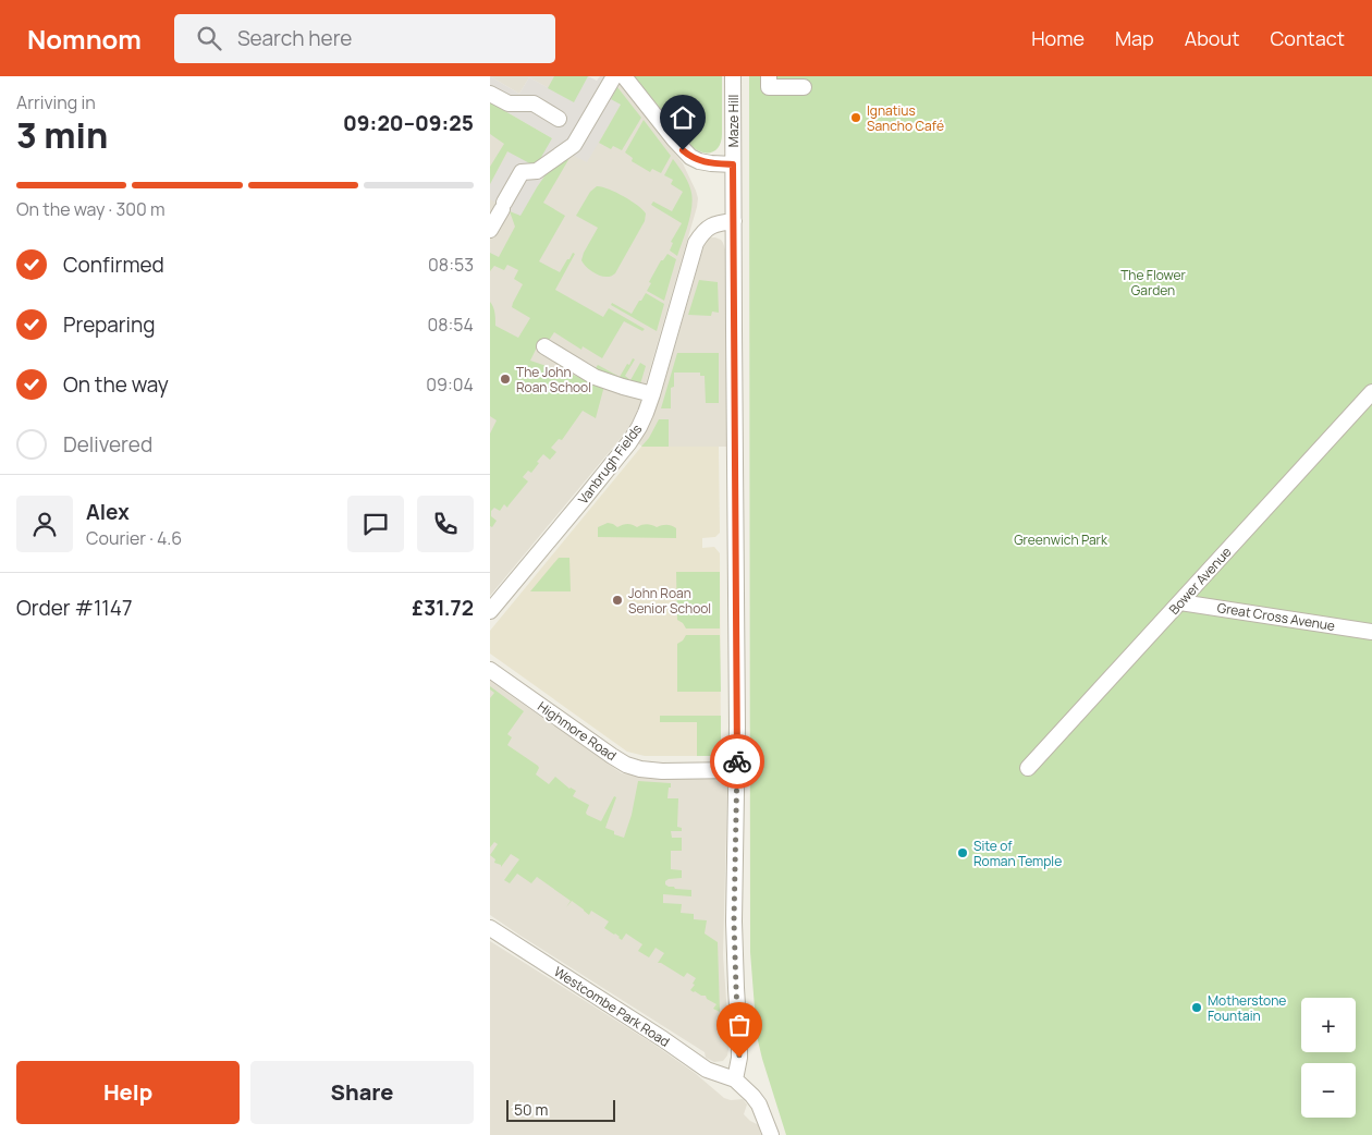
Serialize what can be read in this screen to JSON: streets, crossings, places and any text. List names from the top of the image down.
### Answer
{
  "streets": {
    "street": [
      "Maze Hill",
      "Vanbrugh Fields",
      "Bower Avenue",
      "Great Cross Avenue",
      "Highmore Road",
      "Westcombe Park Road"
    ]
  },
  "crossings": [
    ["Maze Hill", "Vanbrugh Fields"],
    ["Maze Hill", "Highmore Road"],
    ["Maze Hill", "Westcombe Park Road"],
    ["Bower Avenue", "Great Cross Avenue"]
  ],
  "parks": ["The Flower Garden", "Greenwich Park"],
  "places": [
    "Ignatius Sancho Café",
    "The John Roan School",
    "John Roan Senior School",
    "Site of Roman Temple",
    "Motherstone Fountain"
  ],
  "scale_bar": "50 m",
  "page": {
    "header": "Nomnom",
    "search": "Search here",
    "nav": [
      "Home",
      "Map",
      "About",
      "Contact"
    ],
    "heading": ["3 min", "Arriving in", "09:20–09:25"],
    "panel": [
      "Alex",
      "Courier · 4.6",
      "Order #1147",
      "£31.72"
    ],
    "bar": "On the way · 300 m",
    "list": [
      ["Confirmed", "08:53"],
      ["Preparing", "08:54"],
      ["On the way", "09:04"],
      "Delivered"
    ],
    "map_buttons": ["+", "−"],
    "buttons": ["Help", "Share"],
    "scale": "50 m"
  }
}
